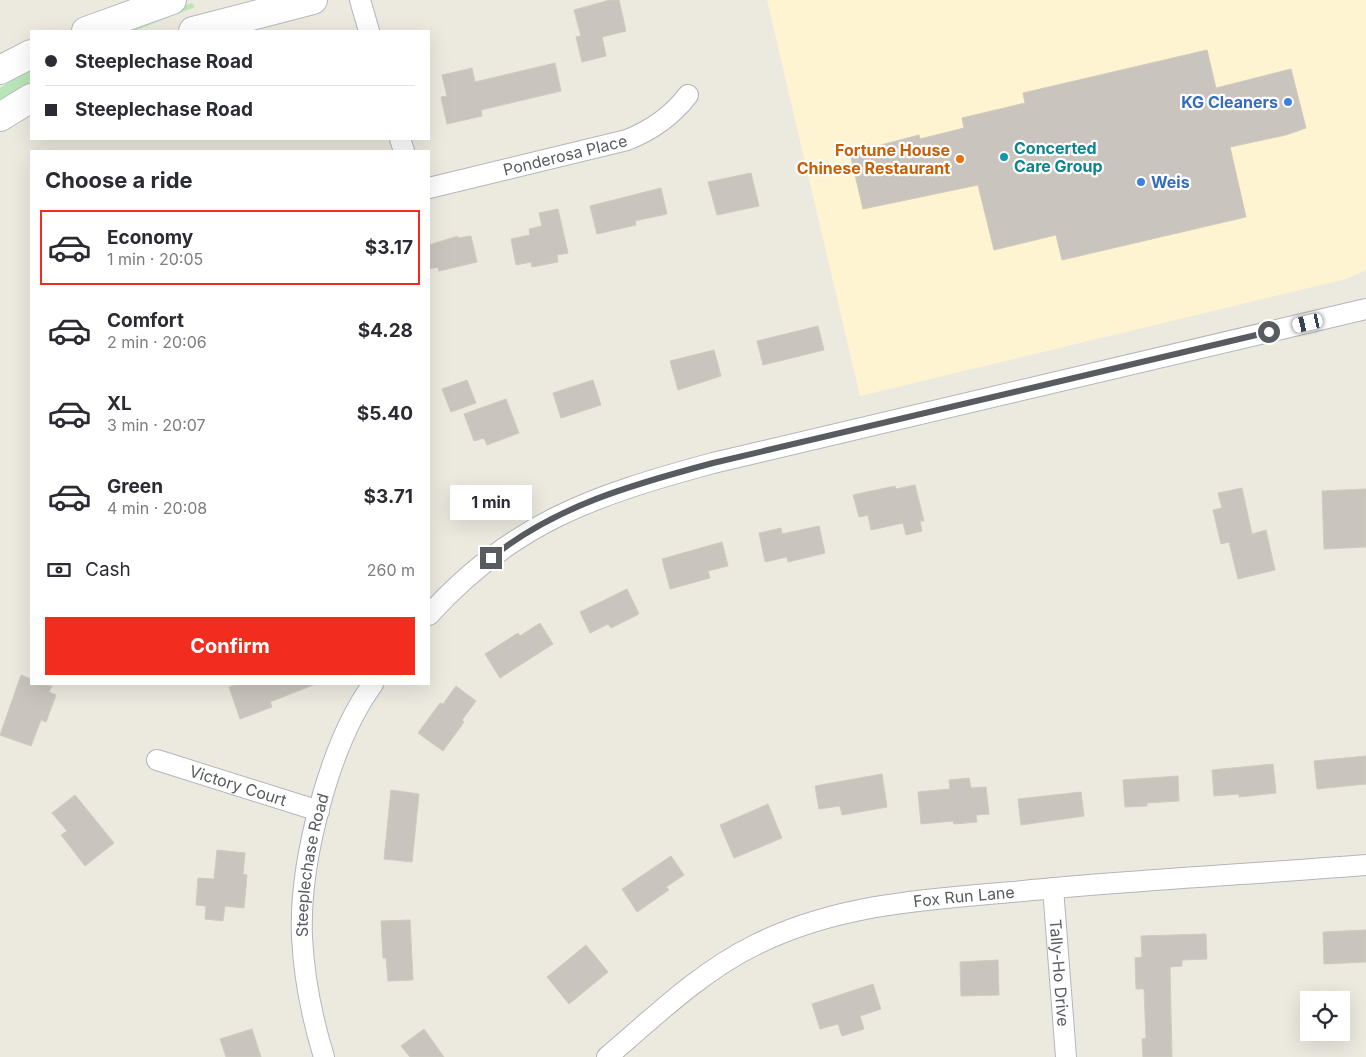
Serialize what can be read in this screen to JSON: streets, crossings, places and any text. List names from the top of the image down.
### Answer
{
  "streets": {
    "street": [
      "Ponderosa Place",
      "Victory Court",
      "Steeplechase Road",
      "Fox Run Lane",
      "Tally-Ho Drive"
    ]
  },
  "crossings": [
    ["Victory Court", "Steeplechase Road"],
    ["Fox Run Lane", "Tally-Ho Drive"]
  ],
  "places": [
    "KG Cleaners",
    "Concerted Care Group",
    "Fortune House Chinese Restaurant",
    "Weis"
  ],
  "page": {
    "banner": ["Steeplechase Road", "Steeplechase Road"],
    "heading": "Choose a ride",
    "list": [
      {
        "name": "Economy",
        "note": "1 min · 20:05",
        "value": "$3.17"
      },
      {
        "name": "Comfort",
        "note": "2 min · 20:06",
        "value": "$4.28"
      },
      {
        "name": "XL",
        "note": "3 min · 20:07",
        "value": "$5.40"
      },
      {
        "name": "Green",
        "note": "4 min · 20:08",
        "value": "$3.71"
      }
    ],
    "bubble": "1 min",
    "pay": ["Cash", "260 m"],
    "buttons": "Confirm"
  }
}
